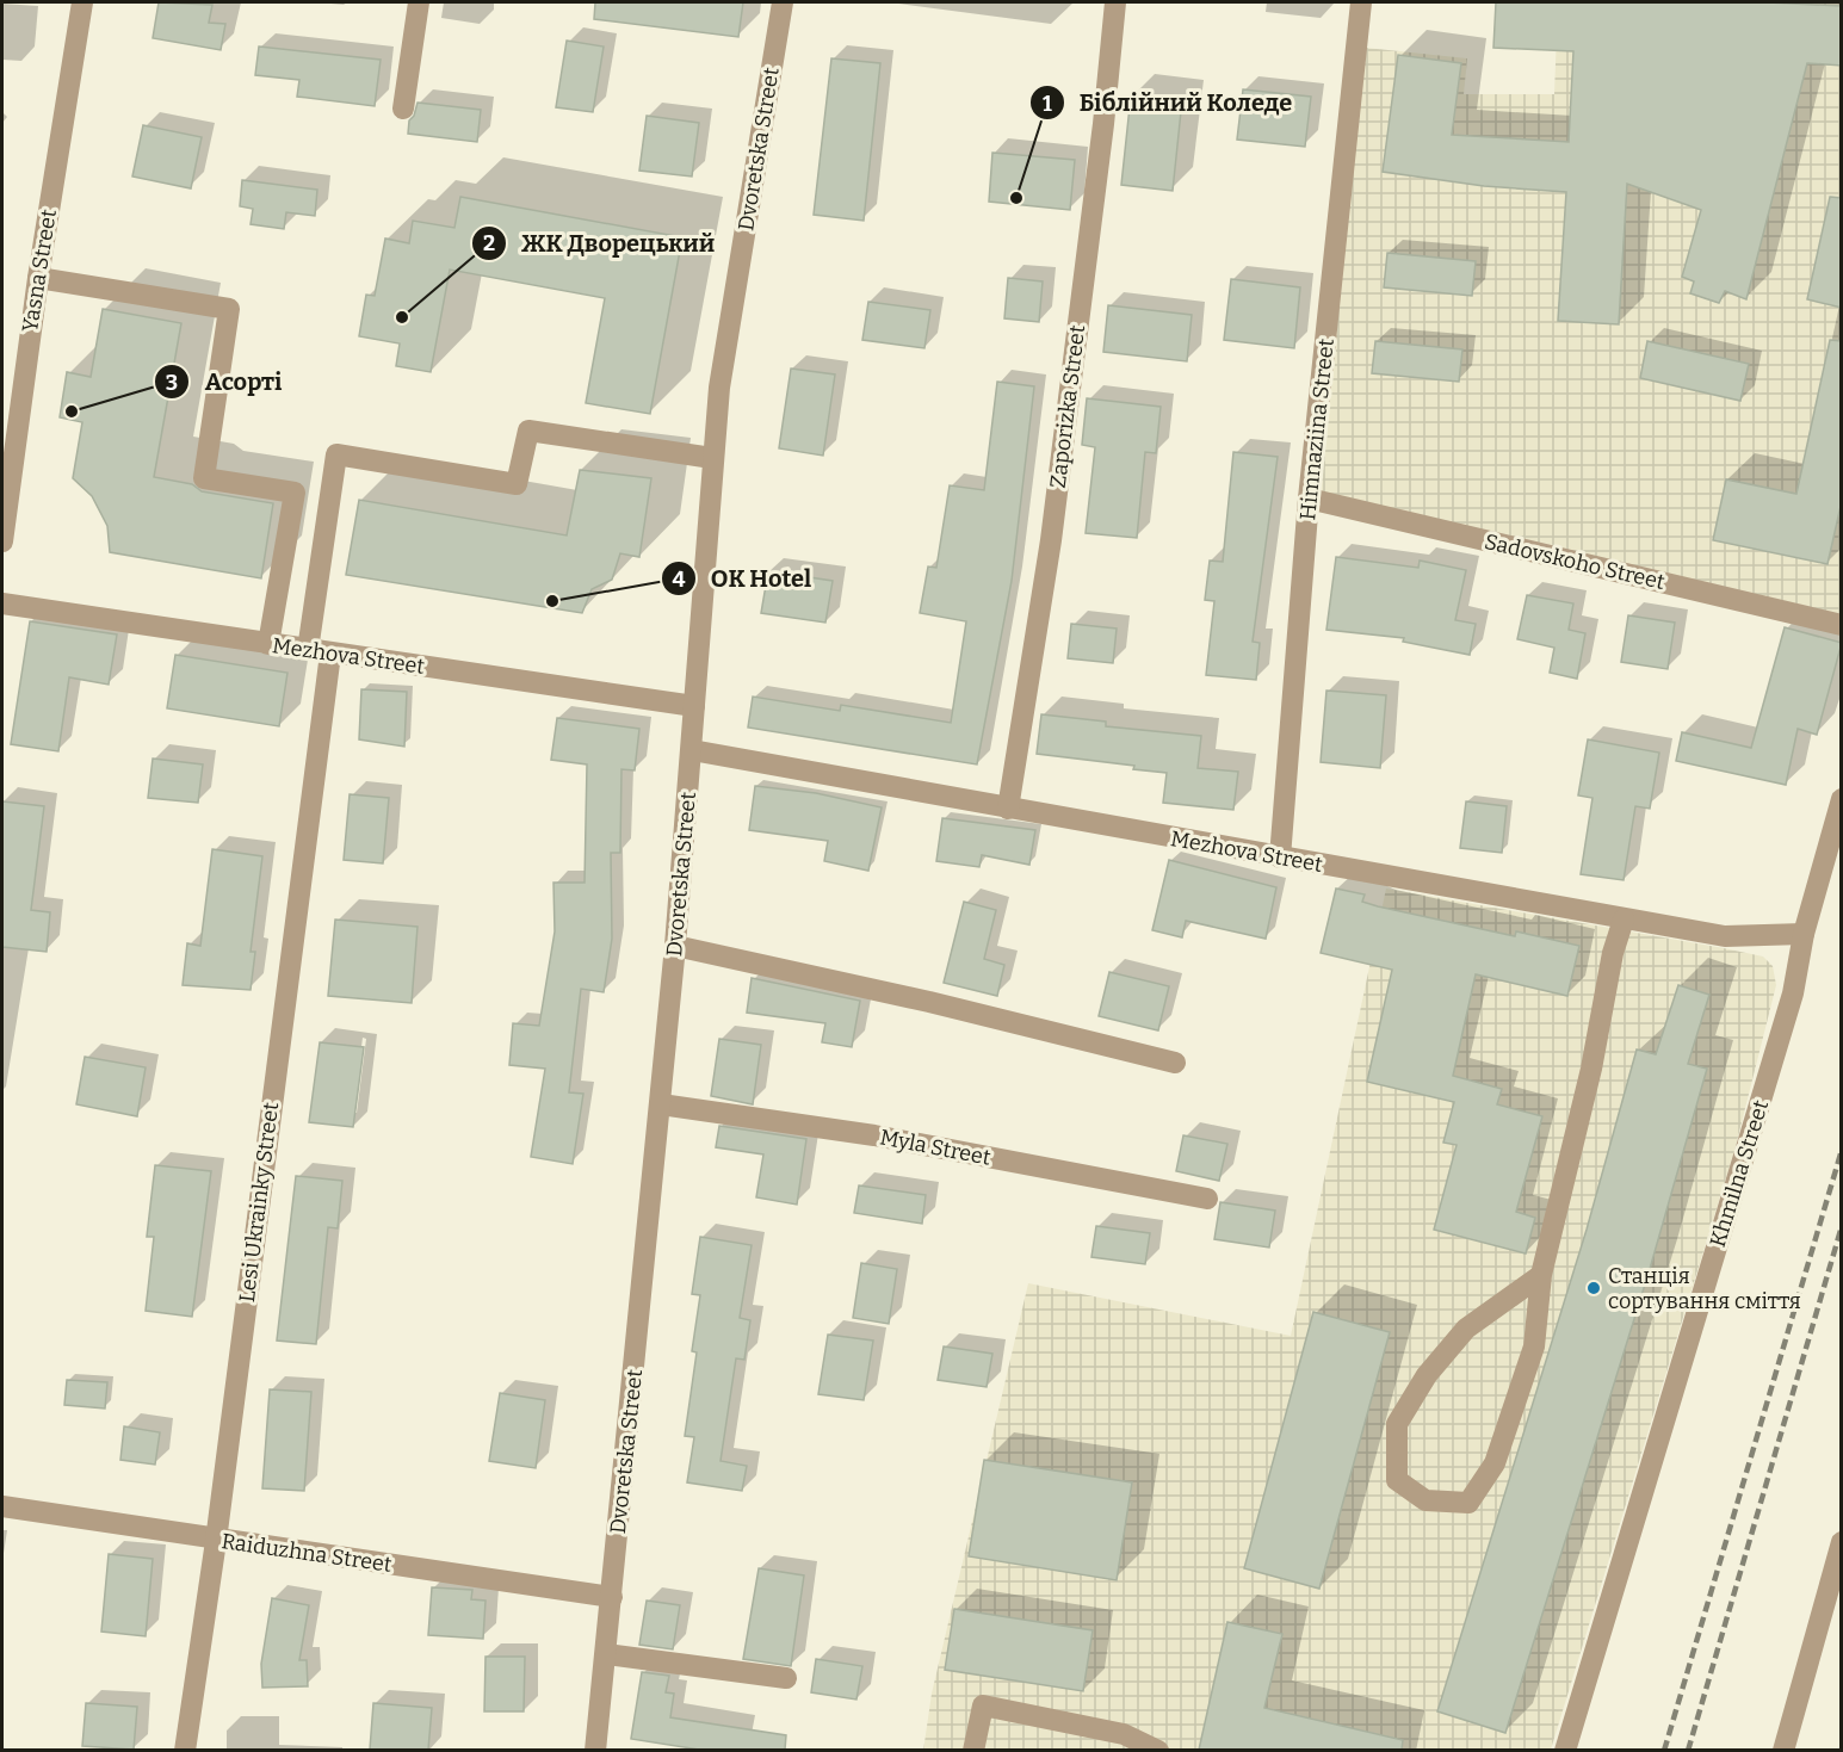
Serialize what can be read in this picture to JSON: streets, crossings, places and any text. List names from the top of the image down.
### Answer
{
  "streets": {
    "street": [
      "Dvoretska Street",
      "Yasna Street",
      "Zaporizka Street",
      "Himnaziina Street",
      "Sadovskoho Street",
      "Mezhova Street",
      "Myla Street",
      "Khmilna Street",
      "Lesi Ukrainky Street",
      "Raiduzhna Street"
    ]
  },
  "crossings": [
    ["Dvoretska Street", "Mezhova Street"],
    ["Dvoretska Street", "Myla Street"],
    ["Dvoretska Street", "Raiduzhna Street"],
    ["Zaporizka Street", "Mezhova Street"],
    ["Himnaziina Street", "Sadovskoho Street"],
    ["Himnaziina Street", "Mezhova Street"],
    ["Mezhova Street", "Khmilna Street"],
    ["Mezhova Street", "Lesi Ukrainky Street"],
    ["Lesi Ukrainky Street", "Raiduzhna Street"]
  ],
  "places": [
    "Біблійний Коледе",
    "ЖК Дворецький",
    "Асорті",
    "OK Hotel",
    "Станція сортування сміття"
  ]
}
